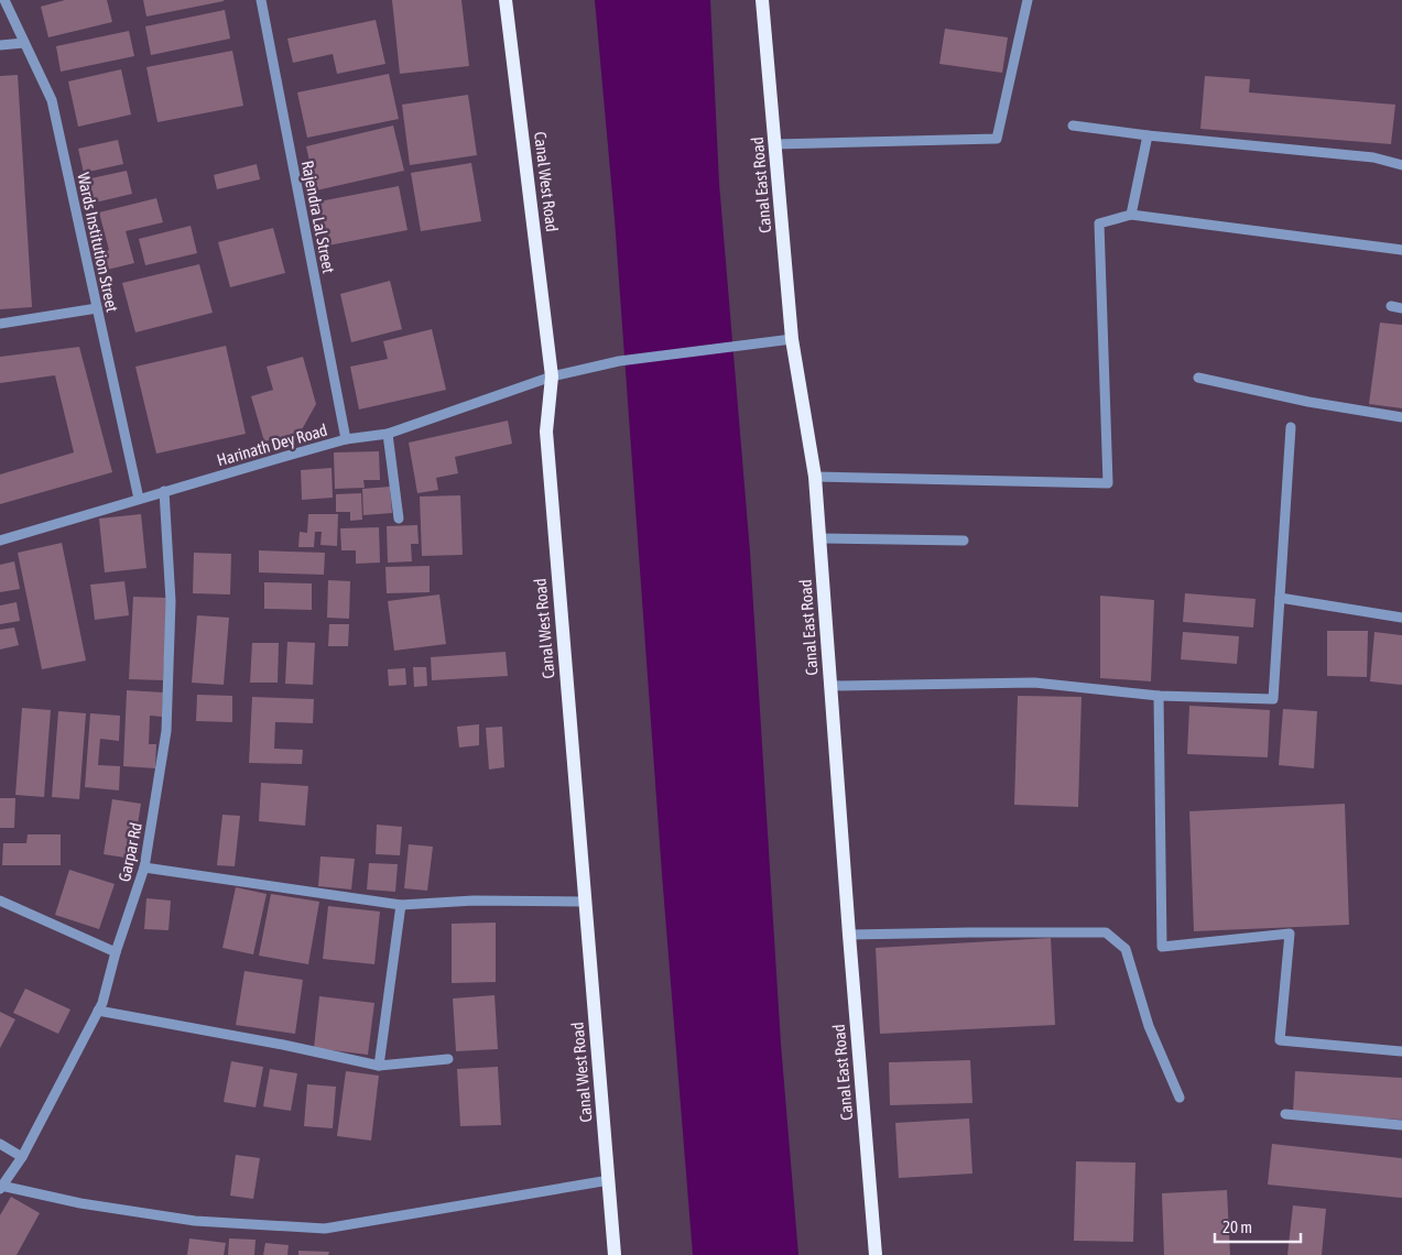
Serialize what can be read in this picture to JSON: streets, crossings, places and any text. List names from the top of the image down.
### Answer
{
  "streets": {
    "main road": ["Canal West Road", "Canal East Road"],
    "street": [
      "Rajendra Lal Street",
      "Wards Institution Street",
      "Harinath Dey Road",
      "Garpar Rd"
    ]
  },
  "crossings": [
    ["Canal West Road", "Harinath Dey Road"],
    ["Canal East Road", "Harinath Dey Road"],
    ["Rajendra Lal Street", "Harinath Dey Road"],
    ["Wards Institution Street", "Harinath Dey Road"],
    ["Harinath Dey Road", "Garpar Rd"]
  ],
  "scale_bar": "20 m"
}
